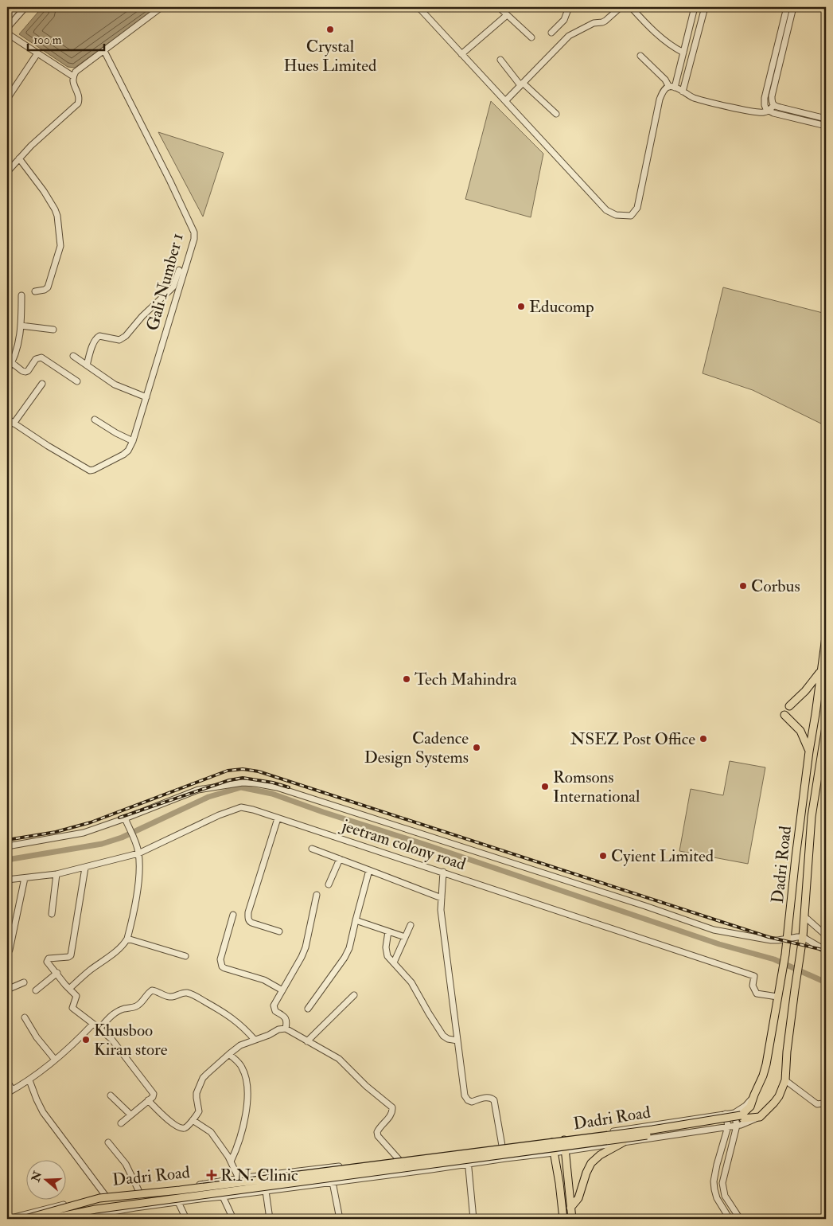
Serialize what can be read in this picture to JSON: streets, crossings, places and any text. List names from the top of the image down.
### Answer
{
  "streets": {
    "main road": ["Dadri Road"],
    "street": ["Gali Number 1", "jeetram colony road"]
  },
  "crossings": [
    ["jeetram colony road", "Dadri Road"]
  ],
  "places": {
    "other": [
      "Crystal Hues Limited",
      "Educomp",
      "Corbus",
      "Tech Mahindra",
      "NSEZ Post Office",
      "Cadence Design Systems",
      "Romsons International",
      "Cyient Limited",
      "Khusboo Kiran store"
    ],
    "health": ["R.N. Clinic"]
  },
  "scale_bar": "100 m",
  "north": "left"
}
